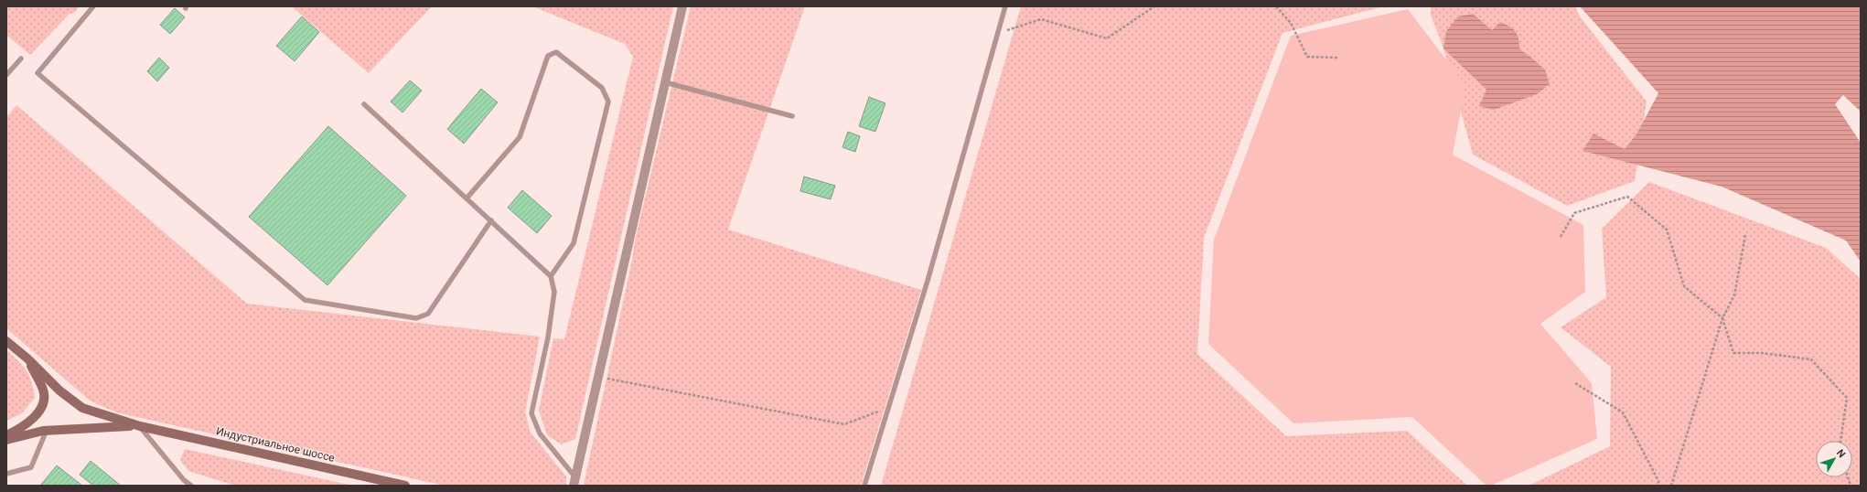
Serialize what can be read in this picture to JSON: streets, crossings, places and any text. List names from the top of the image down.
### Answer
{
  "streets": {
    "main road": ["Индустриальное шоссе"]
  },
  "north": "top right"
}
